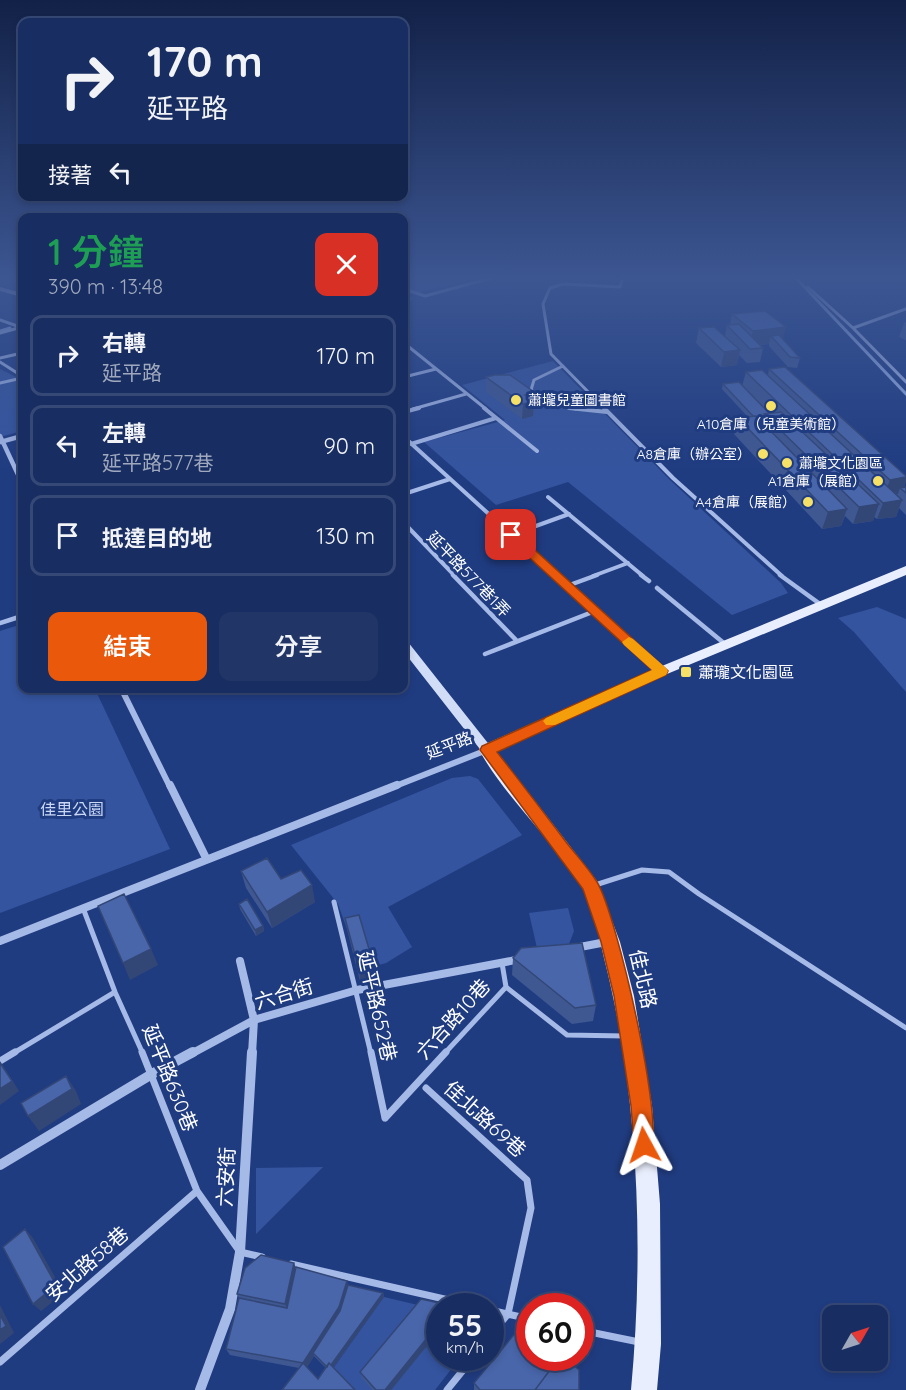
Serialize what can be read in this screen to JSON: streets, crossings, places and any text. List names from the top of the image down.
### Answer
{
  "streets": {
    "main road": ["延平路", "佳北路"],
    "street": ["六合街", "六安街"],
    "lane": [
      "延平路577巷1弄",
      "延平路652巷",
      "六合路10巷",
      "延平路630巷",
      "佳北路69巷",
      "安北路58巷"
    ]
  },
  "crossings": [
    ["延平路", "佳北路"],
    ["延平路", "延平路630巷"],
    ["六合街", "延平路652巷"],
    ["六合街", "六合路10巷"],
    ["六合街", "延平路630巷"],
    ["六合街", "六安街"],
    ["延平路652巷", "六合路10巷"],
    ["延平路630巷", "六安街"],
    ["延平路630巷", "安北路58巷"]
  ],
  "parks": ["佳里公園"],
  "places": {
    "other": [
      "蕭壠兒童圖書館",
      "A10倉庫（兒童美術館）",
      "A8倉庫（辦公室）",
      "蕭壠文化園區",
      "A1倉庫（展館）",
      "A4倉庫（展館）"
    ],
    "transit": ["蕭瓏文化園區"]
  },
  "north": "top right",
  "page": {
    "turn": ["170 m", "延平路"],
    "then": "接著",
    "heading": ["1 分鐘", "390 m · 13:48"],
    "list": [
      {
        "name": "右轉",
        "note": "延平路",
        "value": "170 m"
      },
      {
        "name": "左轉",
        "note": "延平路577巷",
        "value": "90 m"
      },
      {
        "name": "抵達目的地",
        "value": "130 m"
      }
    ],
    "buttons": ["結束", "分享"],
    "speed": "55 km/h",
    "limit": "60"
  }
}
